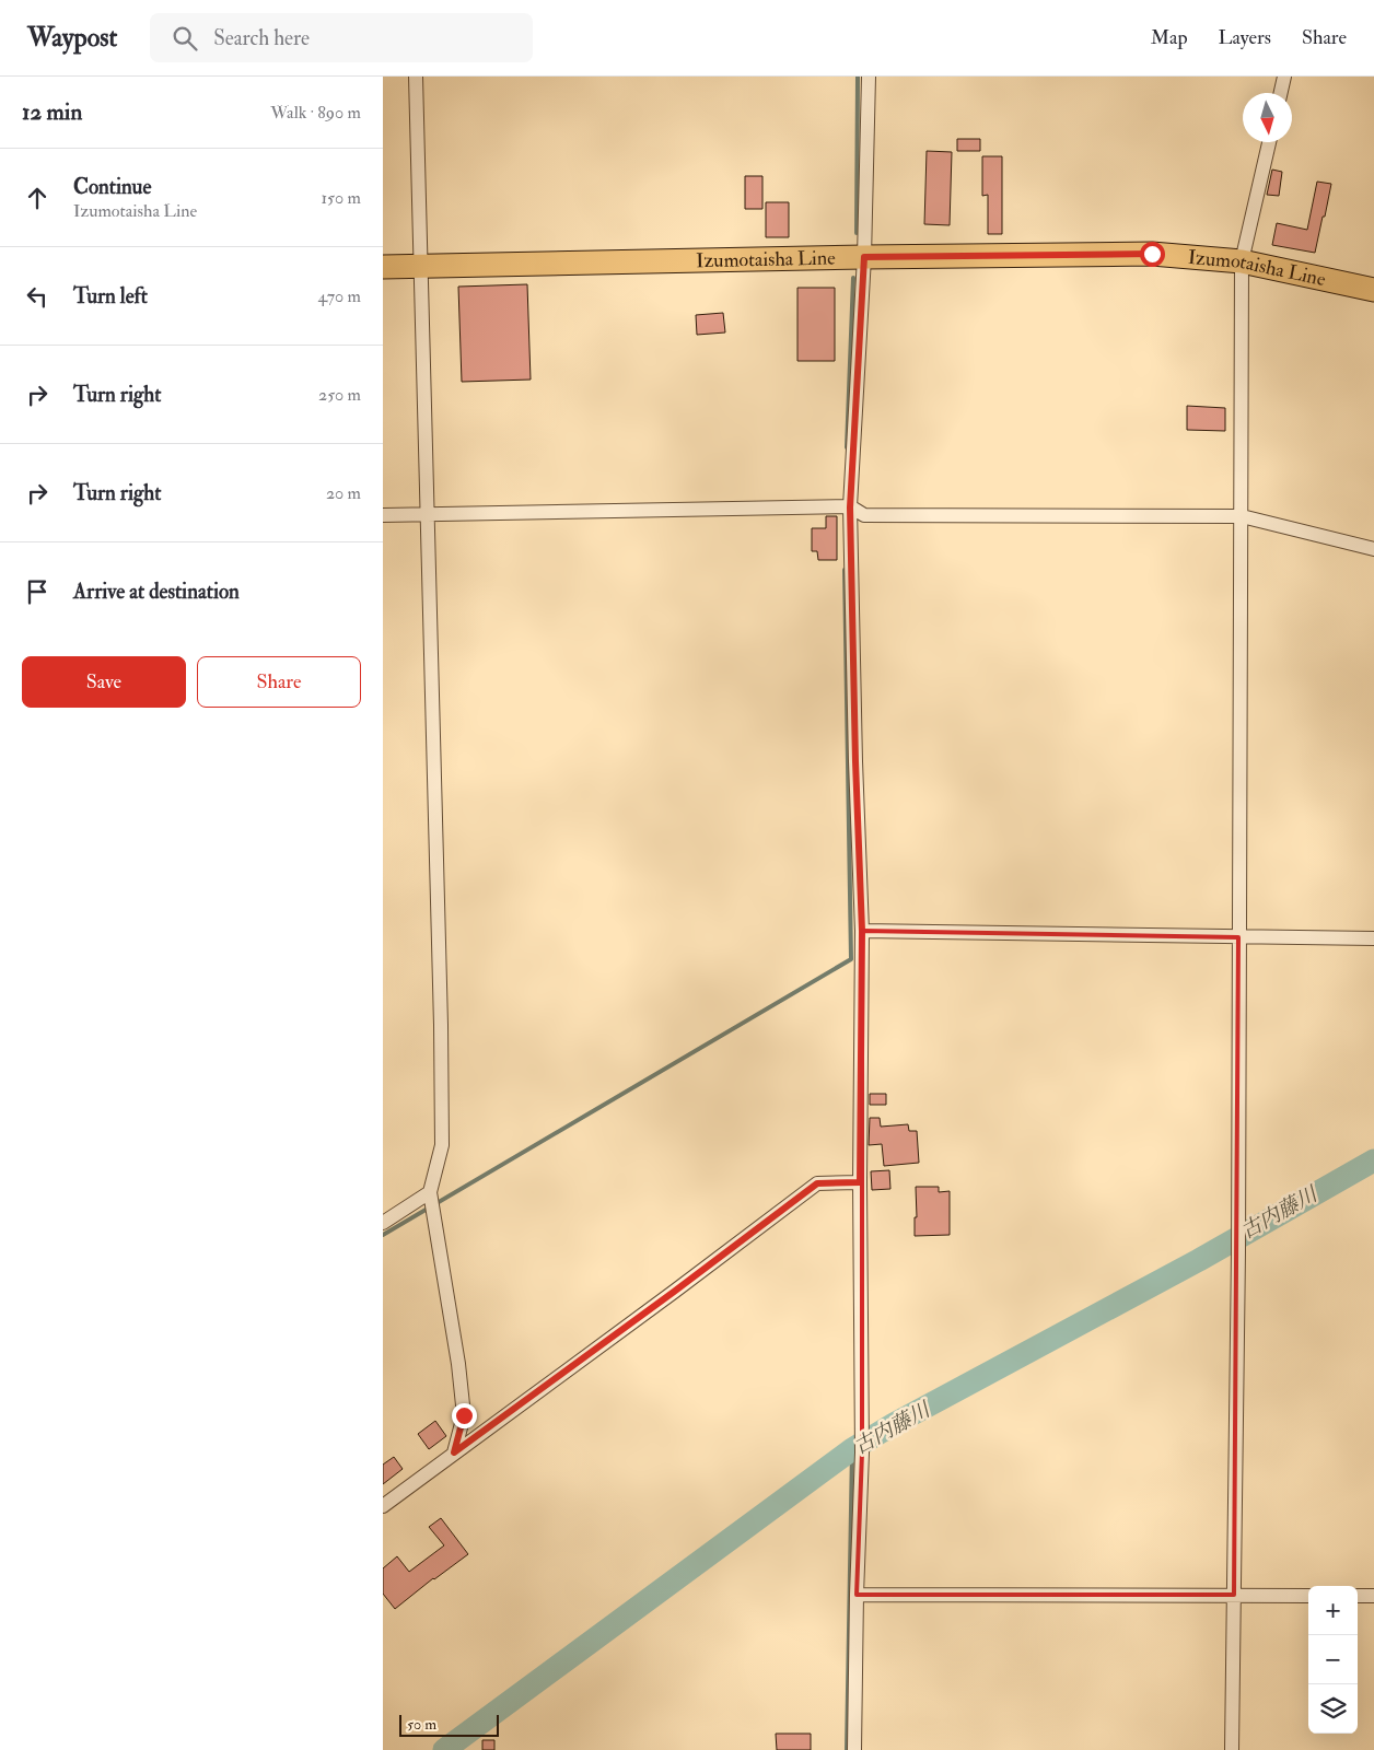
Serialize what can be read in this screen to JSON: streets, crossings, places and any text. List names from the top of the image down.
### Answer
{
  "streets": {
    "main road": ["Izumotaisha Line"]
  },
  "water": ["古内藤川"],
  "scale_bar": "50 m",
  "north": "bottom",
  "page": {
    "header": "Waypost",
    "search": "Search here",
    "nav": ["Map", "Layers", "Share"],
    "heading": ["12 min", "Walk · 890 m"],
    "list": [
      ["Continue", "Izumotaisha Line", "150 m"],
      ["Turn left", "470 m"],
      ["Turn right", "250 m"],
      ["Turn right", "20 m"],
      "Arrive at destination"
    ],
    "buttons": ["Save", "Share"],
    "map_buttons": ["+", "−"],
    "scale": "50 m"
  }
}
